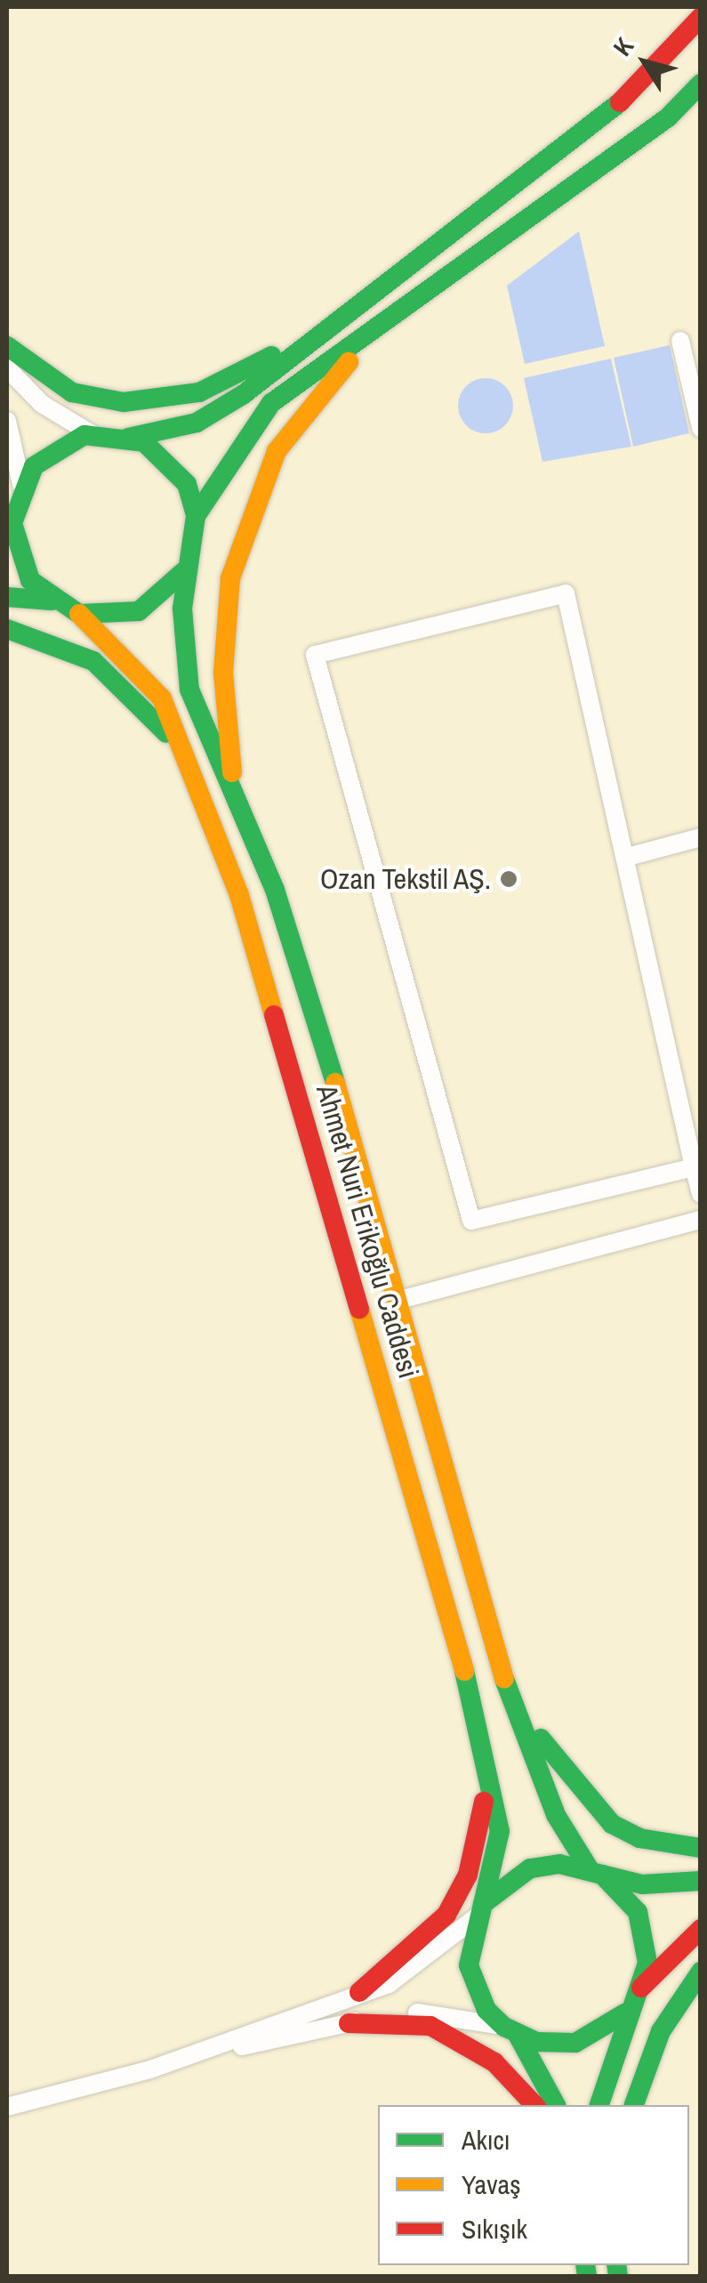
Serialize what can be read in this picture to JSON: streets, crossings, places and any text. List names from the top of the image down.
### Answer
{
  "streets": {
    "main road": ["Ahmet Nuri Erikoğlu Caddesi"]
  },
  "places": ["Ozan Tekstil AŞ."],
  "legend": ["Akıcı", "Yavaş", "Sıkışık"],
  "north": "top left"
}
